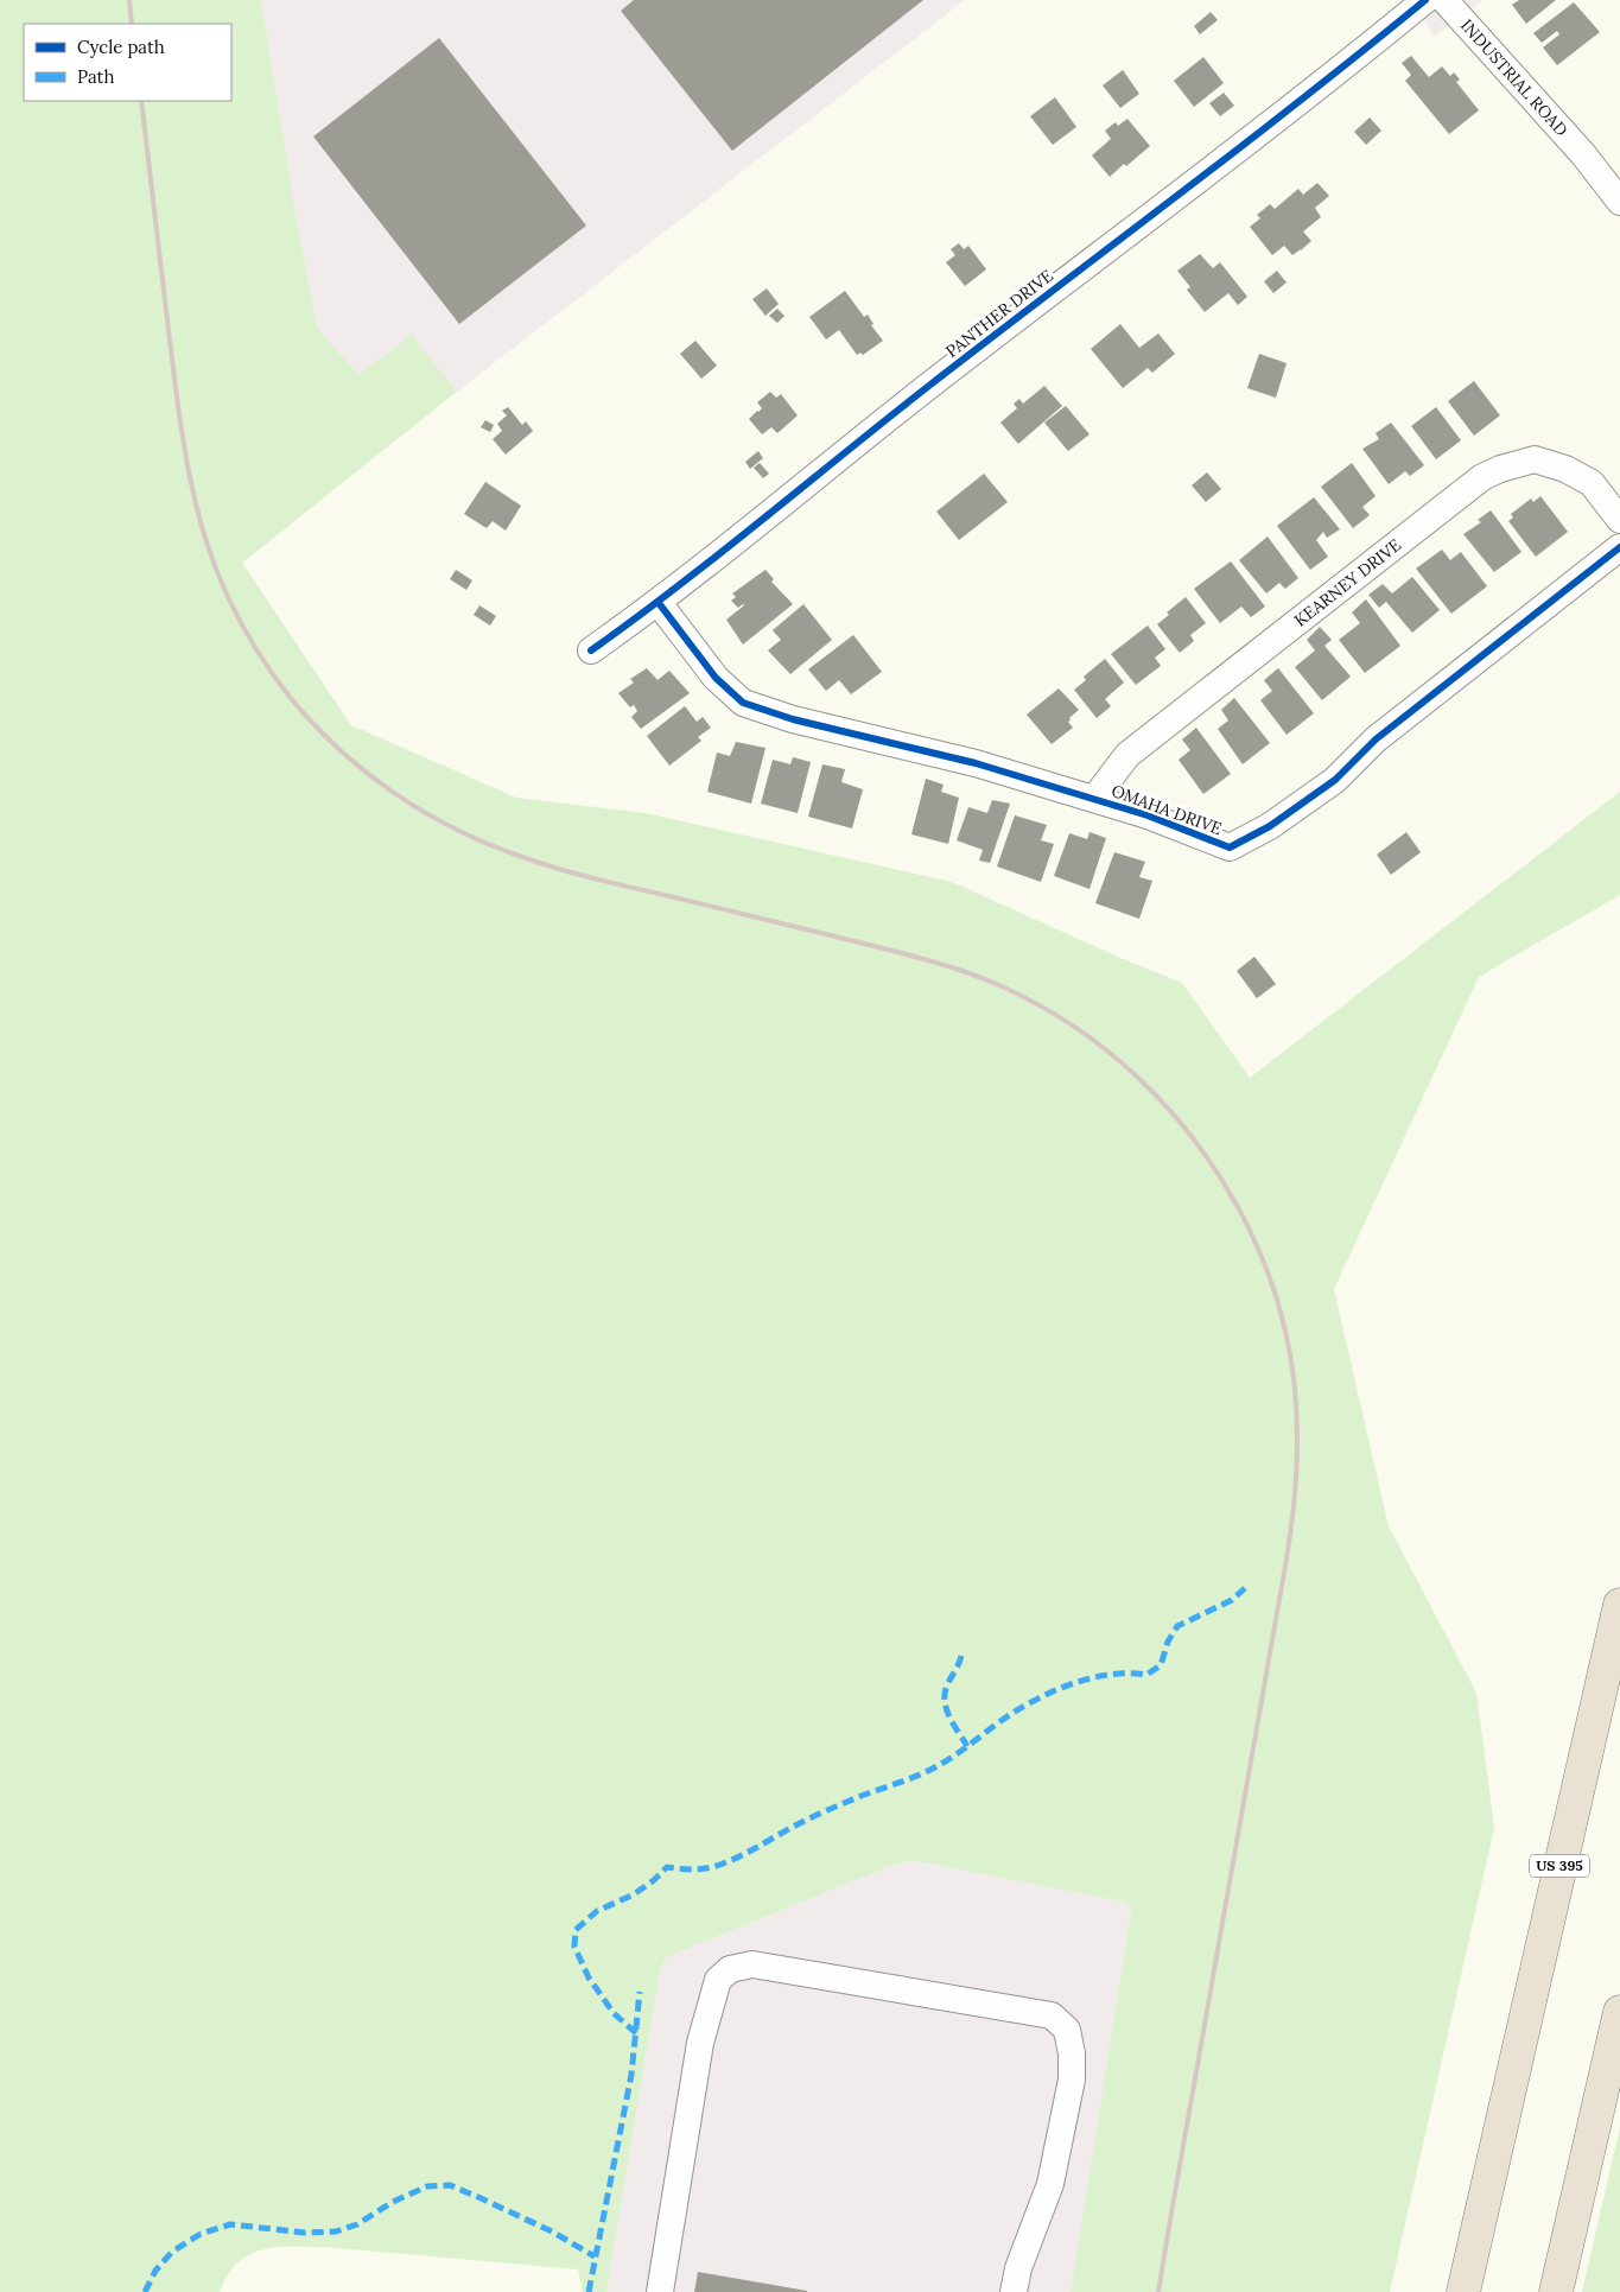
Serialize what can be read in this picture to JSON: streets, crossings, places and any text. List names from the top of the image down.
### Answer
{
  "streets": {
    "highway": ["US 395"],
    "street": [
      "INDUSTRIAL ROAD",
      "PANTHER DRIVE",
      "KEARNEY DRIVE",
      "OMAHA DRIVE"
    ]
  },
  "crossings": [
    ["PANTHER DRIVE", "OMAHA DRIVE"],
    ["KEARNEY DRIVE", "OMAHA DRIVE"]
  ],
  "legend": ["Cycle path", "Path"]
}
